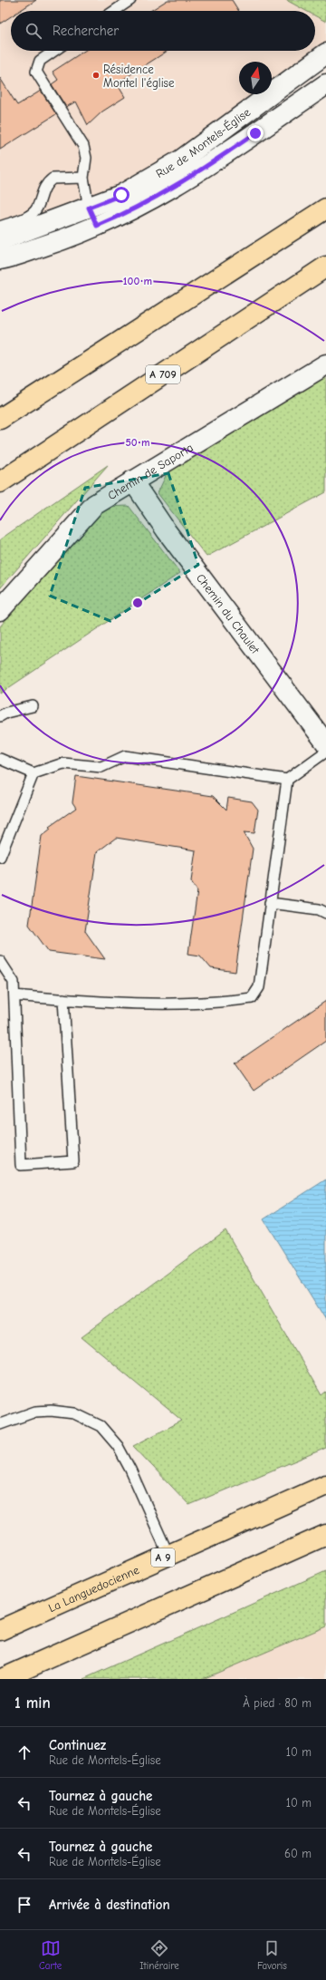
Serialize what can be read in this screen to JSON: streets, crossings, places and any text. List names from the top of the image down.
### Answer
{
  "streets": {
    "highway": ["A 709", "A 9", "La Languedocienne"],
    "main road": ["Rue de Montels-Église", "Chemin de Saporta"],
    "street": ["Chemin du Chaulet"]
  },
  "crossings": [
    ["Chemin de Saporta", "Chemin du Chaulet"]
  ],
  "places": ["Résidence Montel l'église"],
  "north": "top",
  "page": {
    "search": "Rechercher",
    "heading": ["1 min", "À pied · 80 m"],
    "list": [
      ["Continuez", "Rue de Montels-Église", "10 m"],
      ["Tournez à gauche", "Rue de Montels-Église", "10 m"],
      ["Tournez à gauche", "Rue de Montels-Église", "60 m"],
      "Arrivée à destination"
    ],
    "nav": ["Carte", "Itinéraire", "Favoris"]
  },
  "rings": ["100 m", "50 m"]
}
